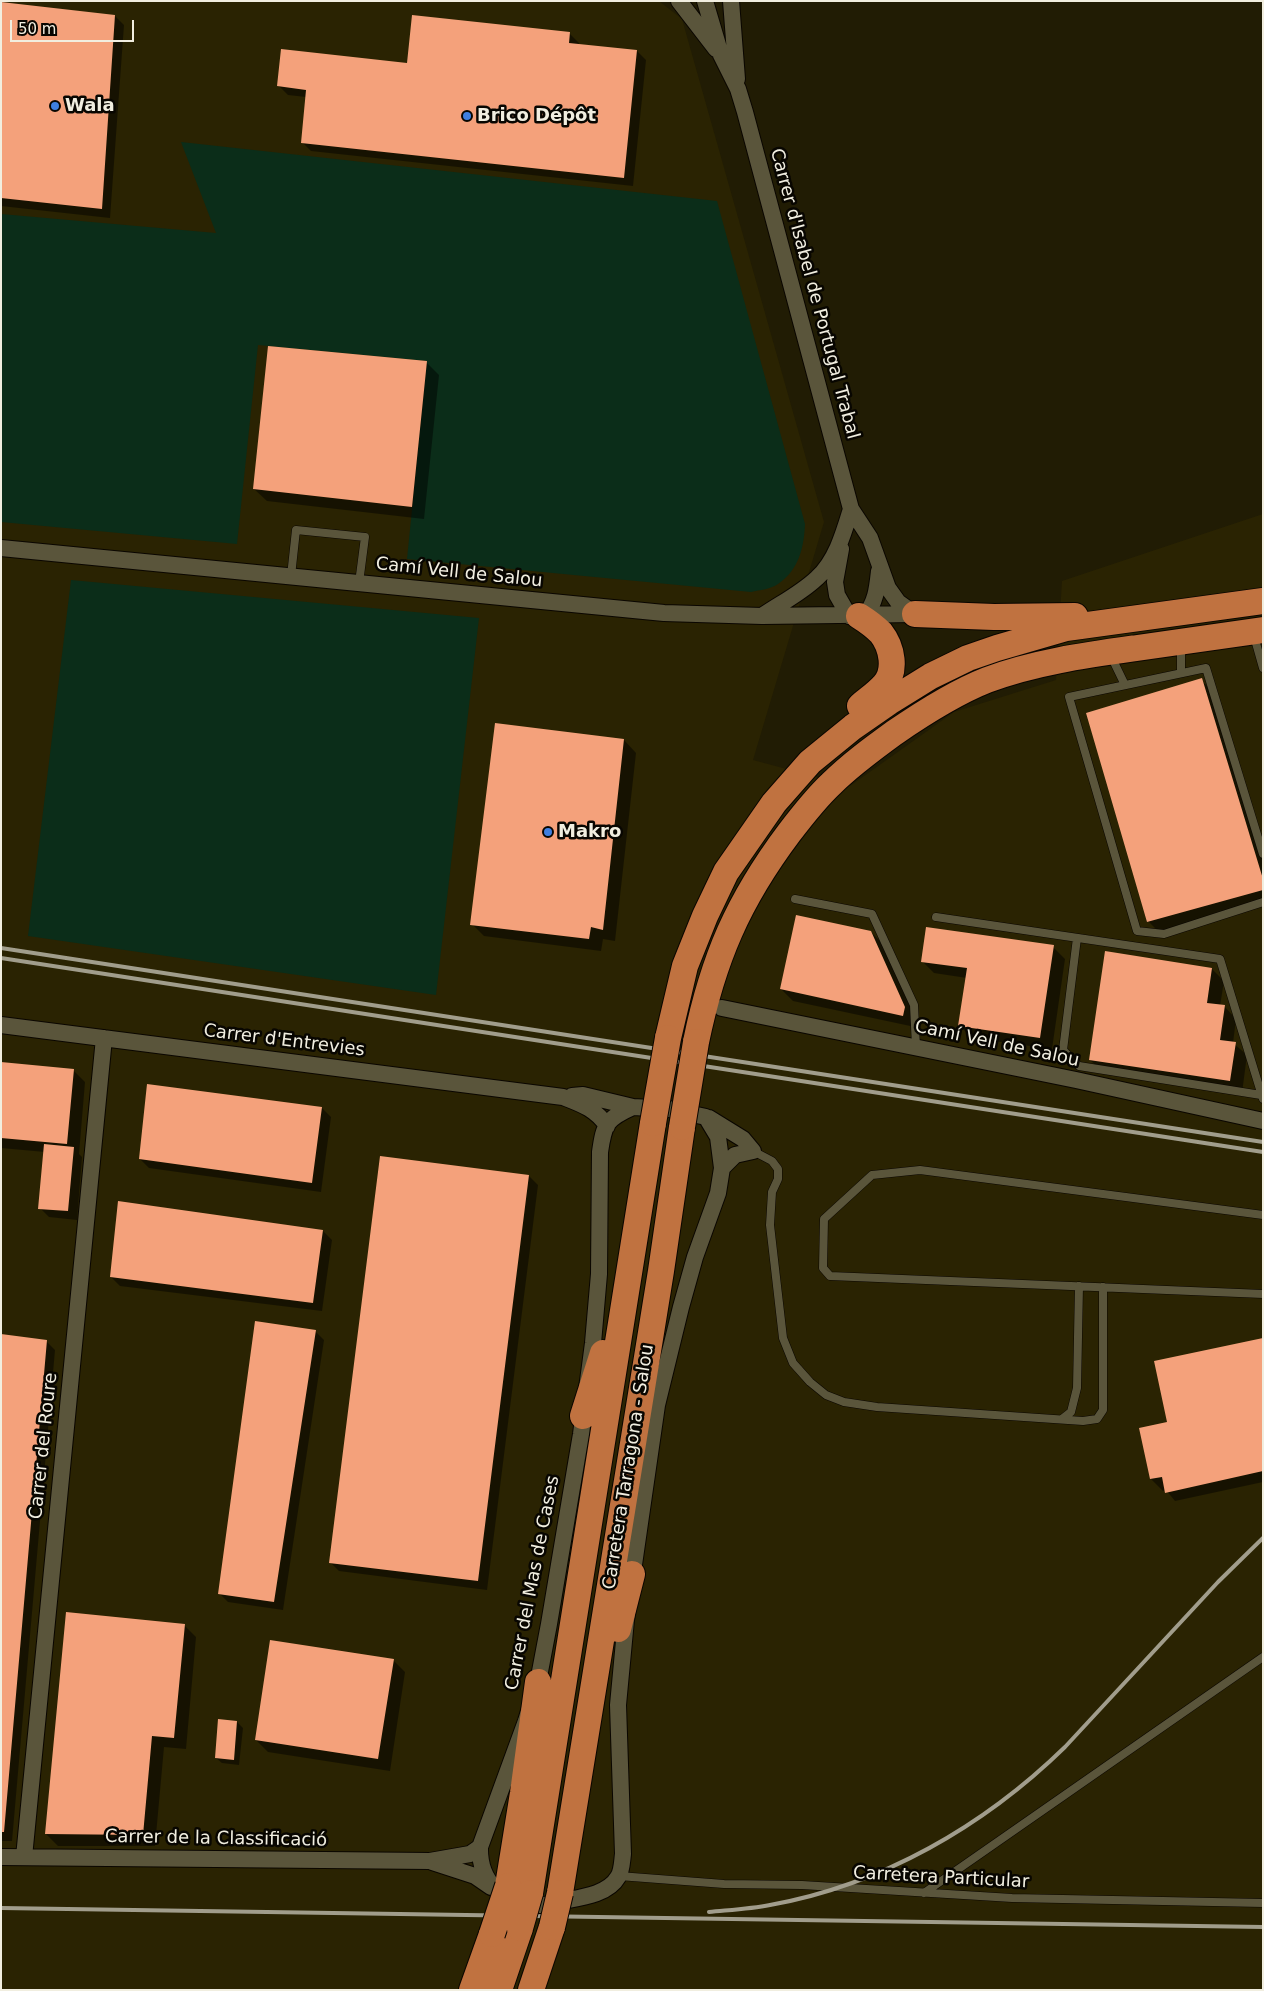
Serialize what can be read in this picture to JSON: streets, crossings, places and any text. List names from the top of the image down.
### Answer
{
  "streets": {
    "highway": ["Carretera Tarragona - Salou"],
    "street": [
      "Carrer d'Isabel de Portugal Trabal",
      "Camí Vell de Salou",
      "Carrer d'Entrevies",
      "Carrer del Roure",
      "Carrer del Mas de Cases",
      "Carrer de la Classificació"
    ],
    "lane": ["Carretera Particular"]
  },
  "crossings": [
    ["Carrer d'Isabel de Portugal Trabal", "Camí Vell de Salou"],
    ["Camí Vell de Salou", "Carretera Tarragona - Salou"],
    ["Carrer d'Entrevies", "Carrer del Roure"],
    ["Carrer d'Entrevies", "Carrer del Mas de Cases"],
    ["Carrer del Roure", "Carrer de la Classificació"],
    ["Carretera Tarragona - Salou", "Carrer de la Classificació"],
    ["Carrer del Mas de Cases", "Carrer de la Classificació"]
  ],
  "places": ["Wala", "Brico Dépôt", "Makro"],
  "scale_bar": "50 m"
}
